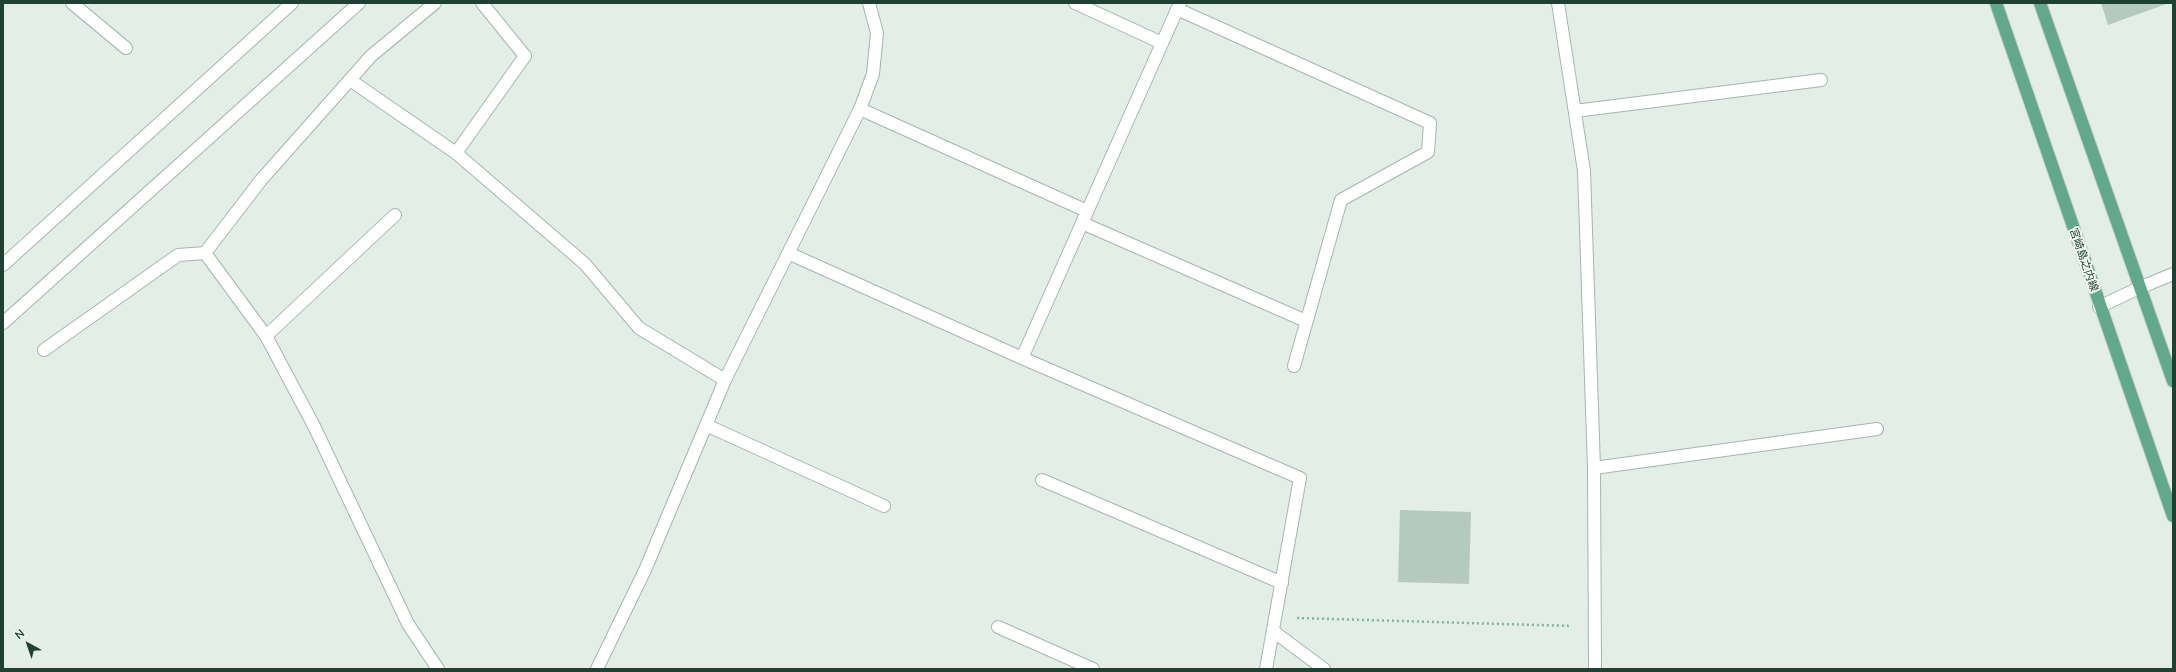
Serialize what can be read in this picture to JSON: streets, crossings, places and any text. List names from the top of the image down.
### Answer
{
  "streets": {
    "main road": ["宮崎島之内線"]
  },
  "north": "top left"
}
